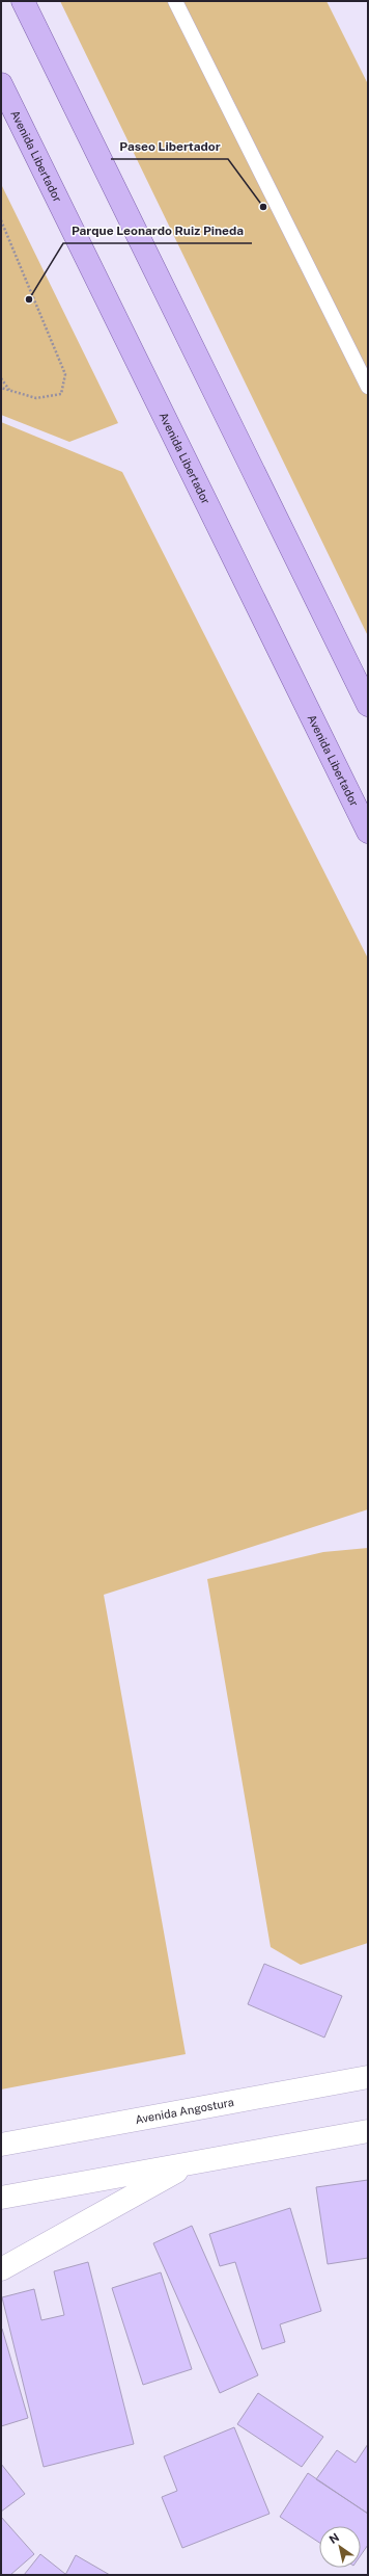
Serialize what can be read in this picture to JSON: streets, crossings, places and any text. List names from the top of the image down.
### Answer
{
  "streets": {
    "main road": ["Avenida Libertador"],
    "street": ["Avenida Angostura"]
  },
  "places": ["Paseo Libertador", "Parque Leonardo Ruiz Pineda"],
  "north": "top left"
}
